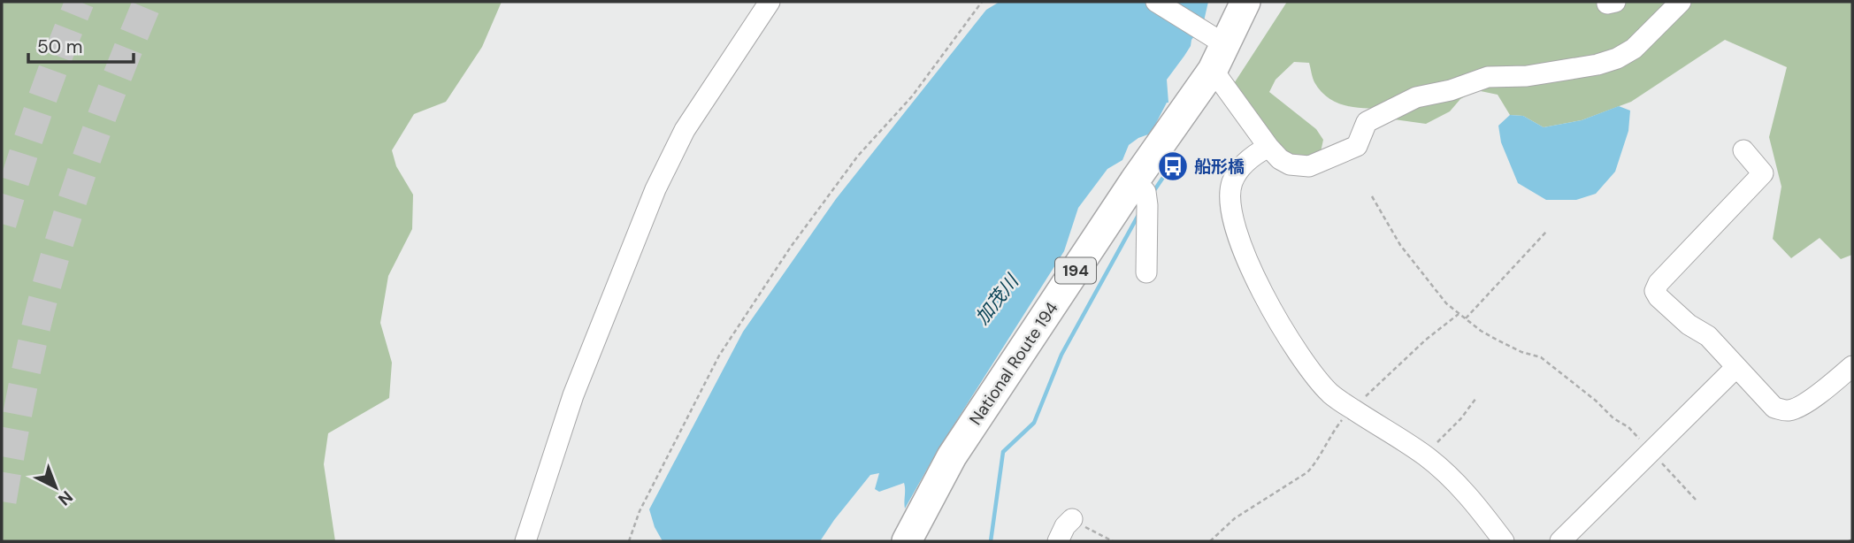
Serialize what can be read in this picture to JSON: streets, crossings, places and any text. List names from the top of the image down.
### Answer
{
  "streets": {
    "highway": ["194", "National Route 194"]
  },
  "water": ["加茂川"],
  "places": {
    "bus stop": ["船形橋"]
  },
  "scale_bar": "50 m",
  "north": "bottom right"
}
